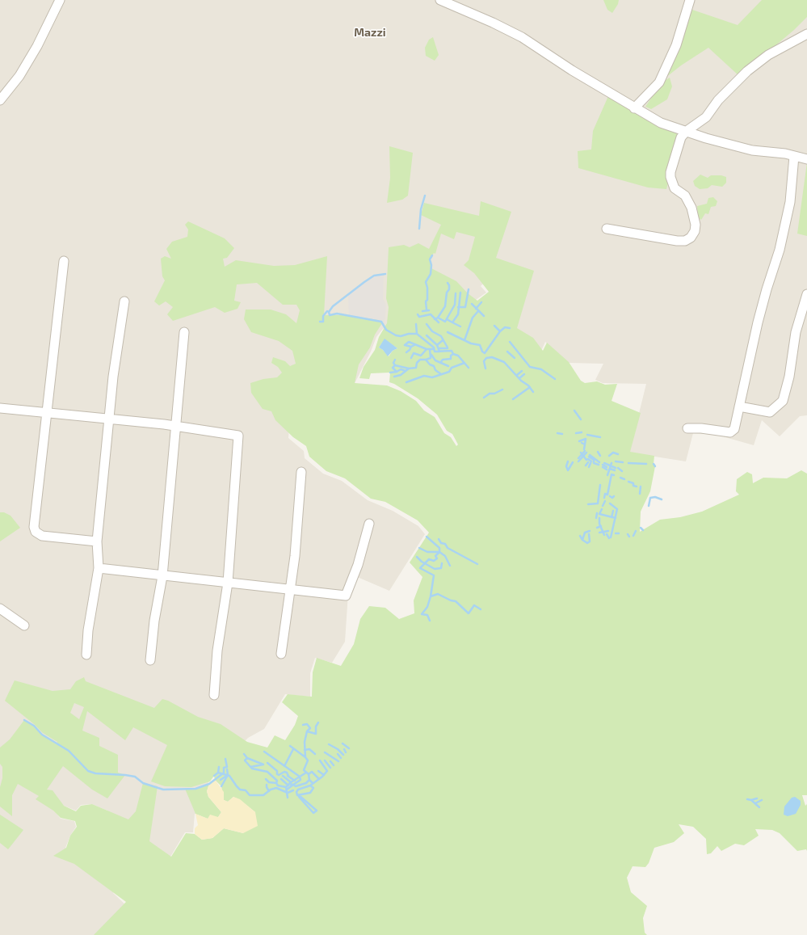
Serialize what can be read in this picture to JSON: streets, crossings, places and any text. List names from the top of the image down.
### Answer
{
  "districts": ["Mazzi"]
}
